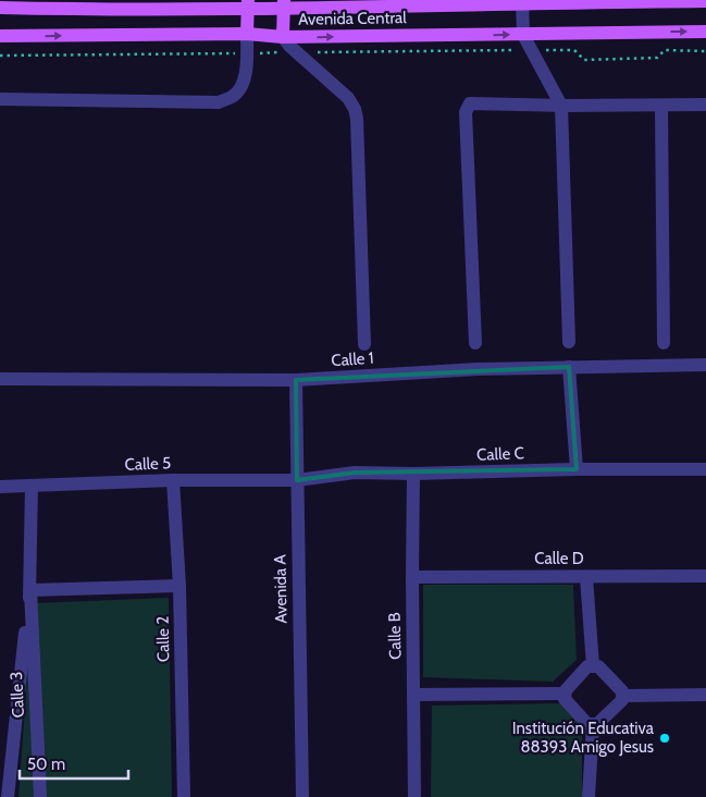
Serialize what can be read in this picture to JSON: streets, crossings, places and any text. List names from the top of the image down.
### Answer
{
  "streets": {
    "main road": ["Avenida Central"],
    "street": [
      "Calle 1",
      "Calle C",
      "Calle 5",
      "Calle D",
      "Avenida A",
      "Calle B",
      "Calle 2",
      "Calle 3"
    ]
  },
  "crossings": [
    ["Calle 1", "Avenida A"],
    ["Calle C", "Calle 5"],
    ["Calle C", "Avenida A"],
    ["Calle C", "Calle B"],
    ["Calle 5", "Avenida A"],
    ["Calle 5", "Calle 2"],
    ["Calle 5", "Calle 3"],
    ["Calle D", "Calle B"]
  ],
  "places": ["Institución Educativa 88393 Amigo Jesus"],
  "scale_bar": "50 m"
}
